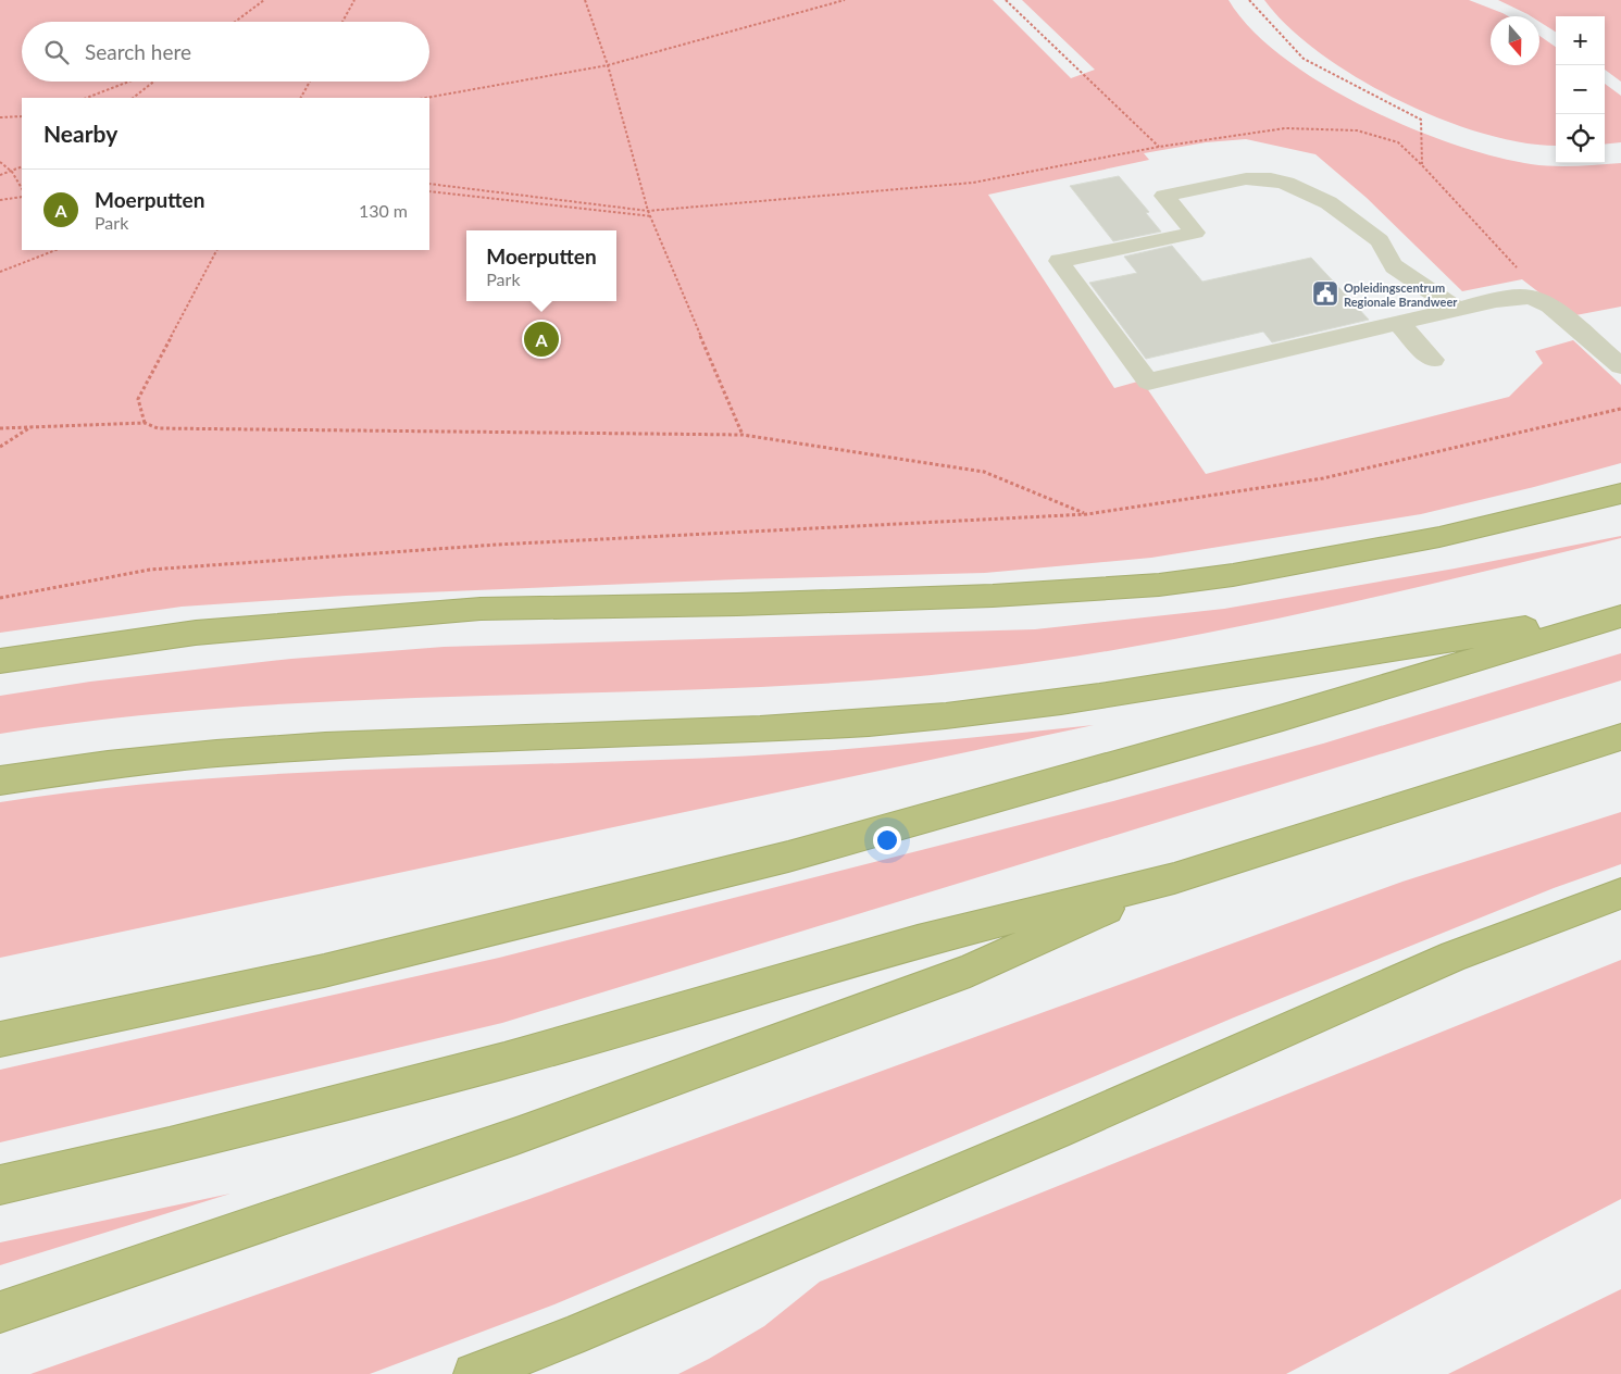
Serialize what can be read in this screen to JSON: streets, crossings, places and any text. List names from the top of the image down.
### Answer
{
  "places": {
    "public building": ["Opleidingscentrum Regionale Brandweer"]
  },
  "north": "bottom",
  "page": {
    "map_buttons": ["+", "−"],
    "search": "Search here",
    "heading": "Nearby",
    "list": [
      {
        "mark": "A",
        "name": "Moerputten",
        "note": "Park",
        "value": "130 m"
      }
    ],
    "popup": ["Moerputten", "Park"],
    "pins": "A"
  }
}
